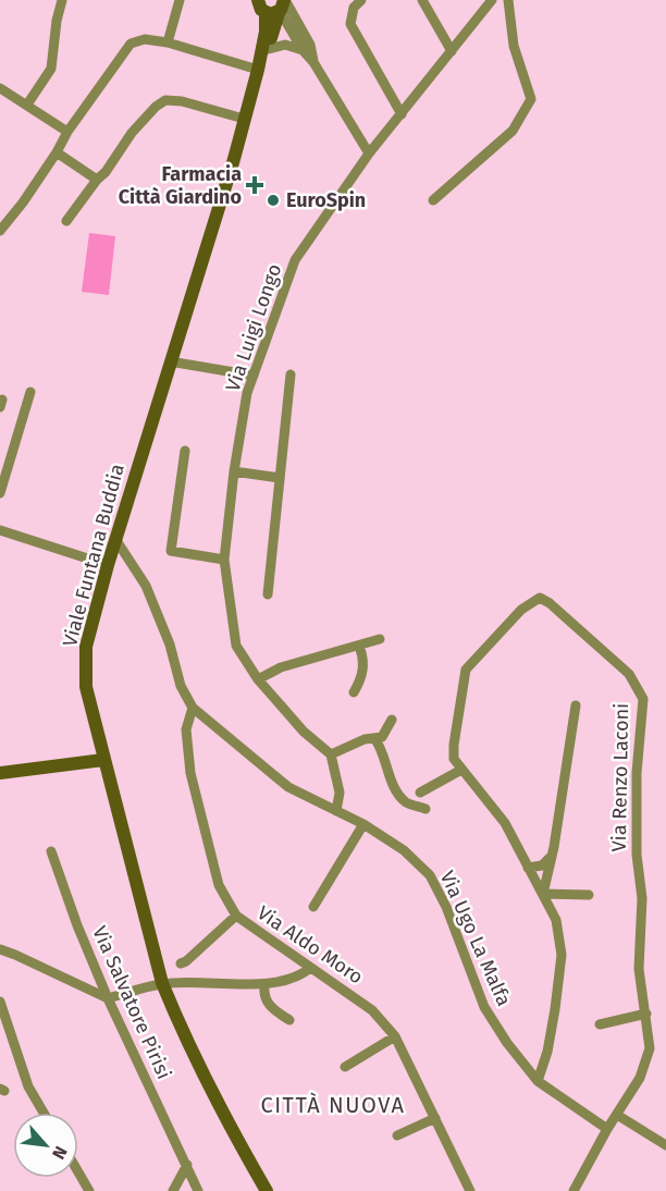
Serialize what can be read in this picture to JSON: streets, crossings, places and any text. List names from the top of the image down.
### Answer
{
  "streets": {
    "main road": ["Viale Funtana Buddia"],
    "street": [
      "Via Luigi Longo",
      "Via Renzo Laconi",
      "Via Ugo La Malfa",
      "Via Aldo Moro",
      "Via Salvatore Pirisi"
    ]
  },
  "crossings": [
    ["Viale Funtana Buddia", "Via Ugo La Malfa"],
    ["Via Renzo Laconi", "Via Ugo La Malfa"],
    ["Via Ugo La Malfa", "Via Aldo Moro"]
  ],
  "districts": ["CITTÀ NUOVA"],
  "places": {
    "health": ["Farmacia Città Giardino"],
    "other": ["EuroSpin"]
  },
  "north": "bottom right"
}
